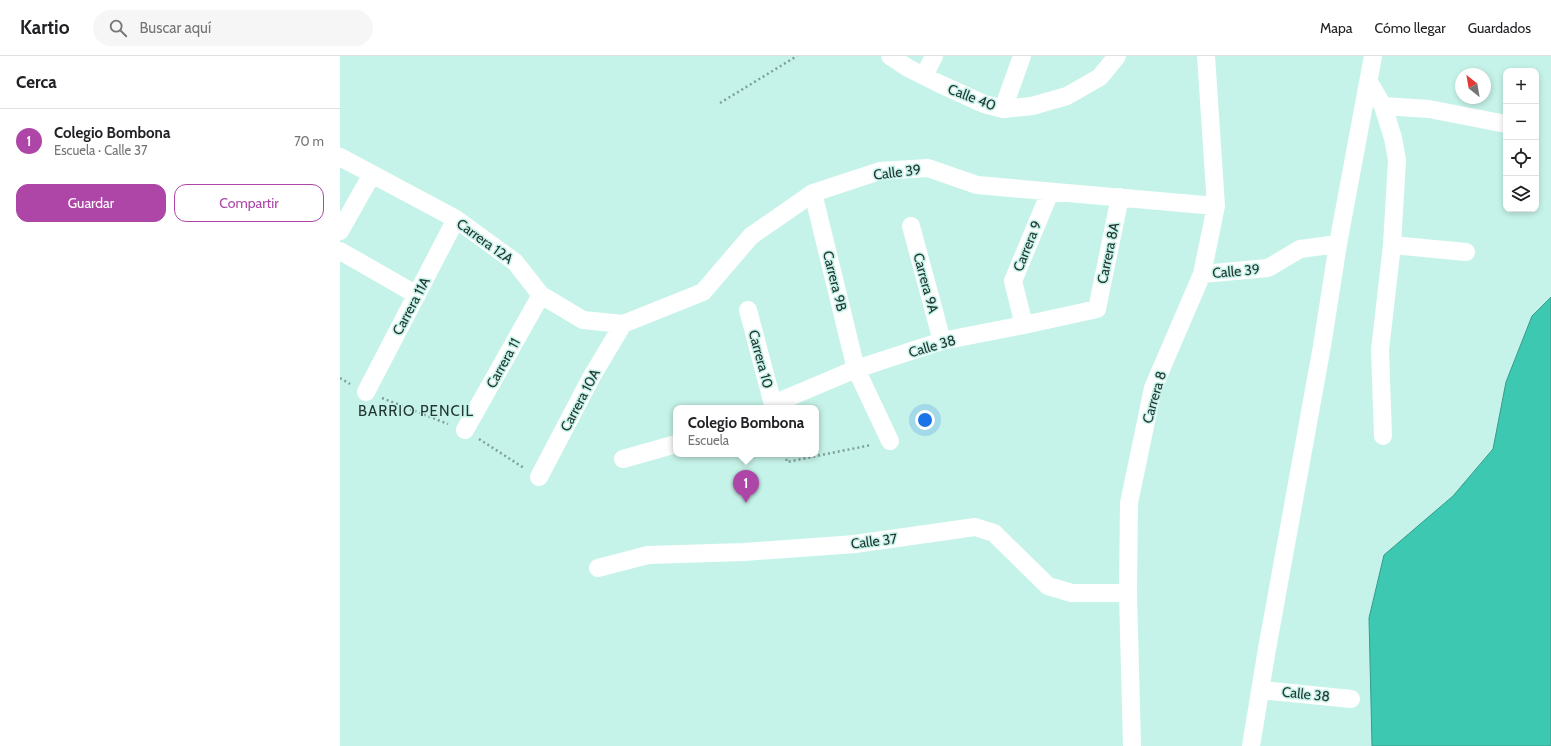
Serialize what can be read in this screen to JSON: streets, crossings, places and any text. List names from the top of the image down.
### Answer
{
  "streets": {
    "street": [
      "Calle 40",
      "Calle 39",
      "Carrera 12A",
      "Carrera 9",
      "Carrera 8A",
      "Carrera 9B",
      "Carrera 9A",
      "Carrera 11A",
      "Calle 38",
      "Carrera 10",
      "Carrera 11",
      "Carrera 8",
      "Carrera 10A",
      "Calle 37"
    ]
  },
  "crossings": [
    ["Calle 39", "Carrera 12A"],
    ["Calle 39", "Carrera 9"],
    ["Calle 39", "Carrera 8A"],
    ["Calle 39", "Carrera 9B"],
    ["Calle 39", "Carrera 8"],
    ["Calle 39", "Carrera 10A"],
    ["Carrera 12A", "Carrera 11A"],
    ["Carrera 12A", "Carrera 11"],
    ["Carrera 12A", "Carrera 10A"],
    ["Carrera 9", "Calle 38"],
    ["Carrera 8A", "Calle 38"],
    ["Carrera 9B", "Calle 38"],
    ["Carrera 9A", "Calle 38"],
    ["Carrera 8", "Calle 37"]
  ],
  "districts": ["BARRIO PENCIL"],
  "north": "top left",
  "page": {
    "header": "Kartio",
    "search": "Buscar aquí",
    "nav": ["Mapa", "Cómo llegar", "Guardados"],
    "heading": "Cerca",
    "map_buttons": ["+", "−"],
    "list": [
      {
        "mark": "1",
        "name": "Colegio Bombona",
        "note": "Escuela · Calle 37",
        "value": "70 m"
      }
    ],
    "buttons": ["Guardar", "Compartir"],
    "popup": ["Colegio Bombona", "Escuela"],
    "pins": "1"
  }
}
